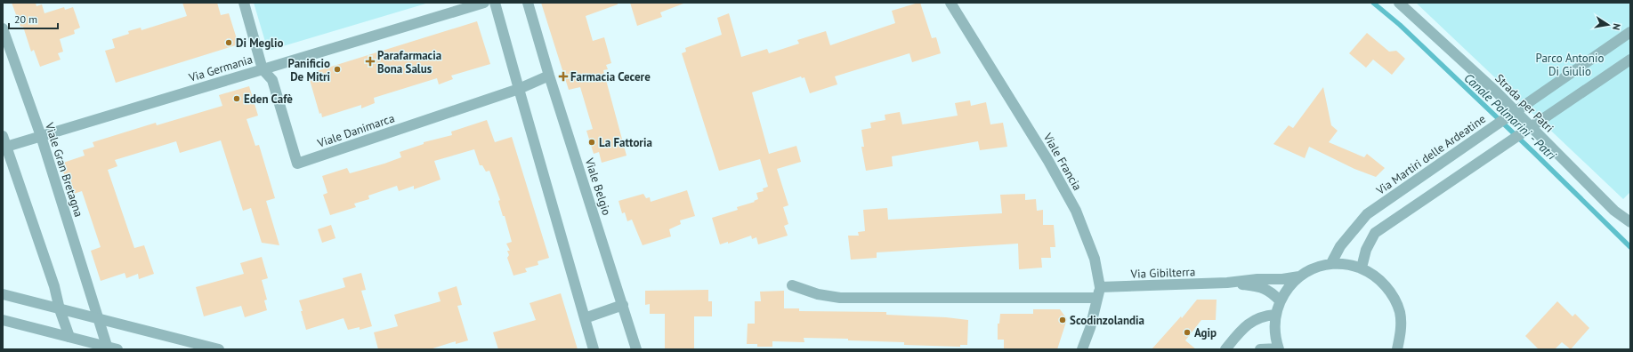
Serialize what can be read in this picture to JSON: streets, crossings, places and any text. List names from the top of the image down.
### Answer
{
  "streets": {
    "street": [
      "Via Germania",
      "Strada per Patri",
      "Viale Danimarca",
      "Via Martiri delle Ardeatine",
      "Viale Francia",
      "Viale Gran Bretagna",
      "Viale Belgio",
      "Via Gibilterra"
    ]
  },
  "crossings": [
    ["Via Germania", "Viale Danimarca"],
    ["Via Germania", "Viale Gran Bretagna"],
    ["Viale Francia", "Via Gibilterra"]
  ],
  "water": ["Canale Palmarini - Patri"],
  "parks": ["Parco Antonio Di Giulio"],
  "places": {
    "other": [
      "Di Meglio",
      "Panificio De Mitri",
      "Eden Cafè",
      "La Fattoria",
      "Scodinzolandia",
      "Agip"
    ],
    "health": ["Parafarmacia Bona Salus", "Farmacia Cecere"]
  },
  "scale_bar": "20 m",
  "north": "right"
}
